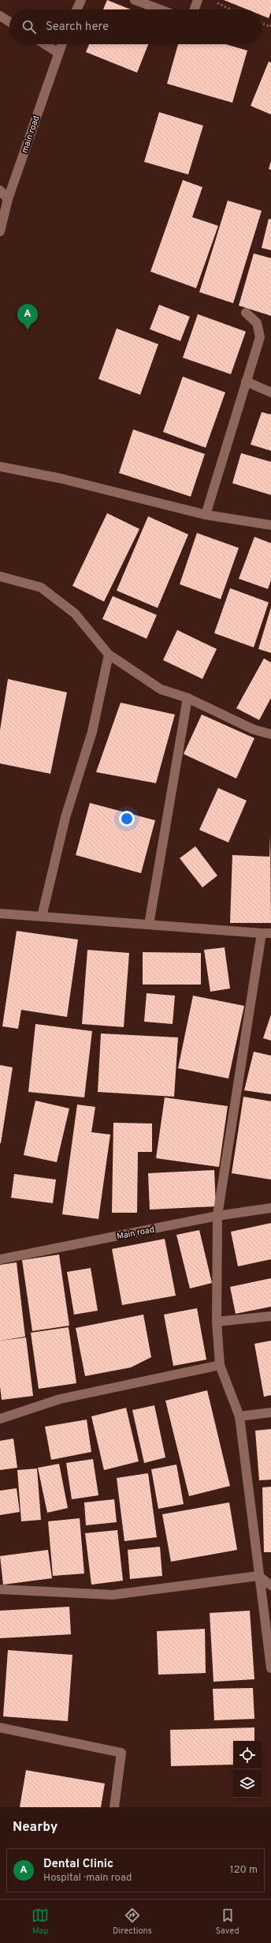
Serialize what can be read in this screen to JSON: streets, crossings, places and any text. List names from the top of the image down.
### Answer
{
  "streets": {
    "street": ["main road", "Main road"]
  },
  "page": {
    "search": "Search here",
    "pins": "A",
    "heading": "Nearby",
    "list": [
      {
        "mark": "A",
        "name": "Dental Clinic",
        "note": "Hospital · main road",
        "value": "120 m"
      }
    ],
    "nav": ["Map", "Directions", "Saved"]
  }
}
